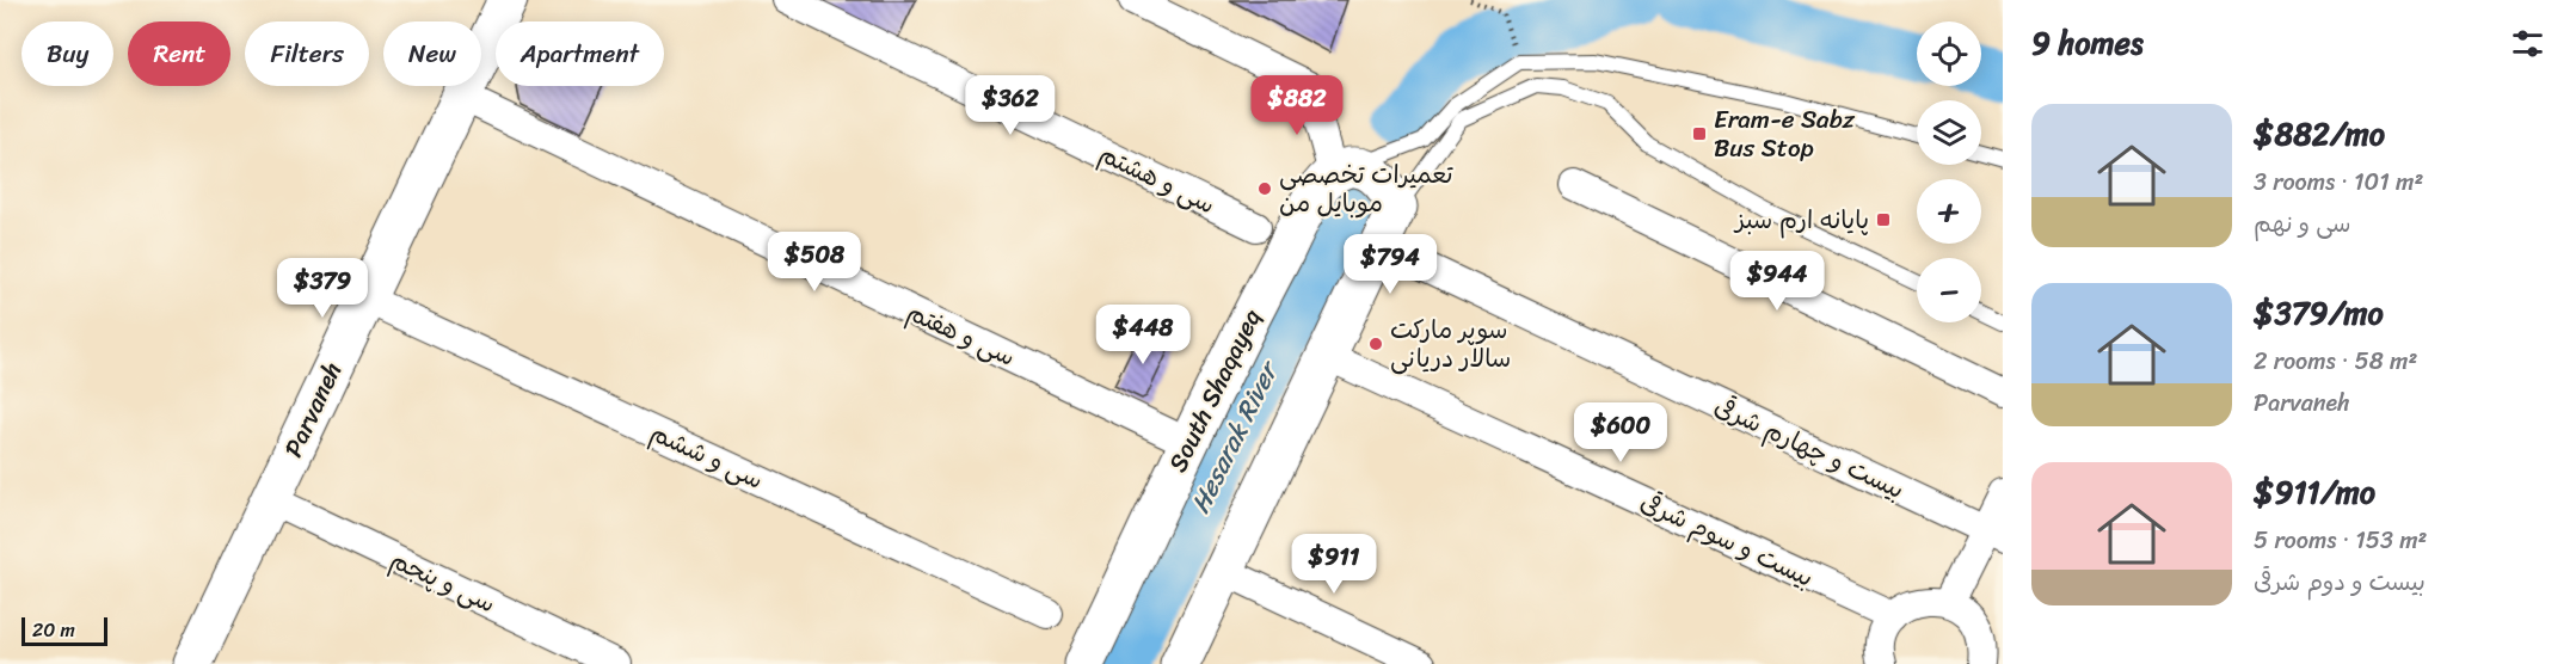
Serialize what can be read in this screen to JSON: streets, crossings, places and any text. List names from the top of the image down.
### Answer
{
  "streets": {
    "main road": ["South Shaqayeq", "Parvaneh"],
    "street": [
      "سی و هشتم",
      "سی و هفتم",
      "بیست و چهارم شرقی",
      "سی و ششم",
      "بیست و سوم شرقی",
      "سی و پنجم"
    ]
  },
  "crossings": [
    ["سی و هفتم", "South Shaqayeq"],
    ["سی و هفتم", "Parvaneh"],
    ["Parvaneh", "سی و ششم"],
    ["Parvaneh", "سی و پنجم"]
  ],
  "water": ["Hesarak River"],
  "places": {
    "transit": ["Eram-e Sabz Bus Stop", "پایانه ارم سبز"],
    "other": ["تعمیرات تخصصی موبایل من", "سوپر مارکت سالار دریانی"]
  },
  "scale_bar": "20 m",
  "page": {
    "heading": "9 homes",
    "map_buttons": ["+", "−"],
    "chip": [
      "Buy",
      "Rent",
      "Filters",
      "New",
      "Apartment"
    ],
    "price": [
      "$362",
      "$882",
      "$508",
      "$794",
      "$944",
      "$379",
      "$448",
      "$600",
      "$911"
    ],
    "list": [
      {
        "name": "$882/mo",
        "note": "3 rooms · 101 m² · سی و نهم"
      },
      {
        "name": "$379/mo",
        "note": "2 rooms · 58 m² · Parvaneh"
      },
      {
        "name": "$911/mo",
        "note": "5 rooms · 153 m² · بیست و دوم شرقی"
      }
    ],
    "scale": "20 m"
  }
}
